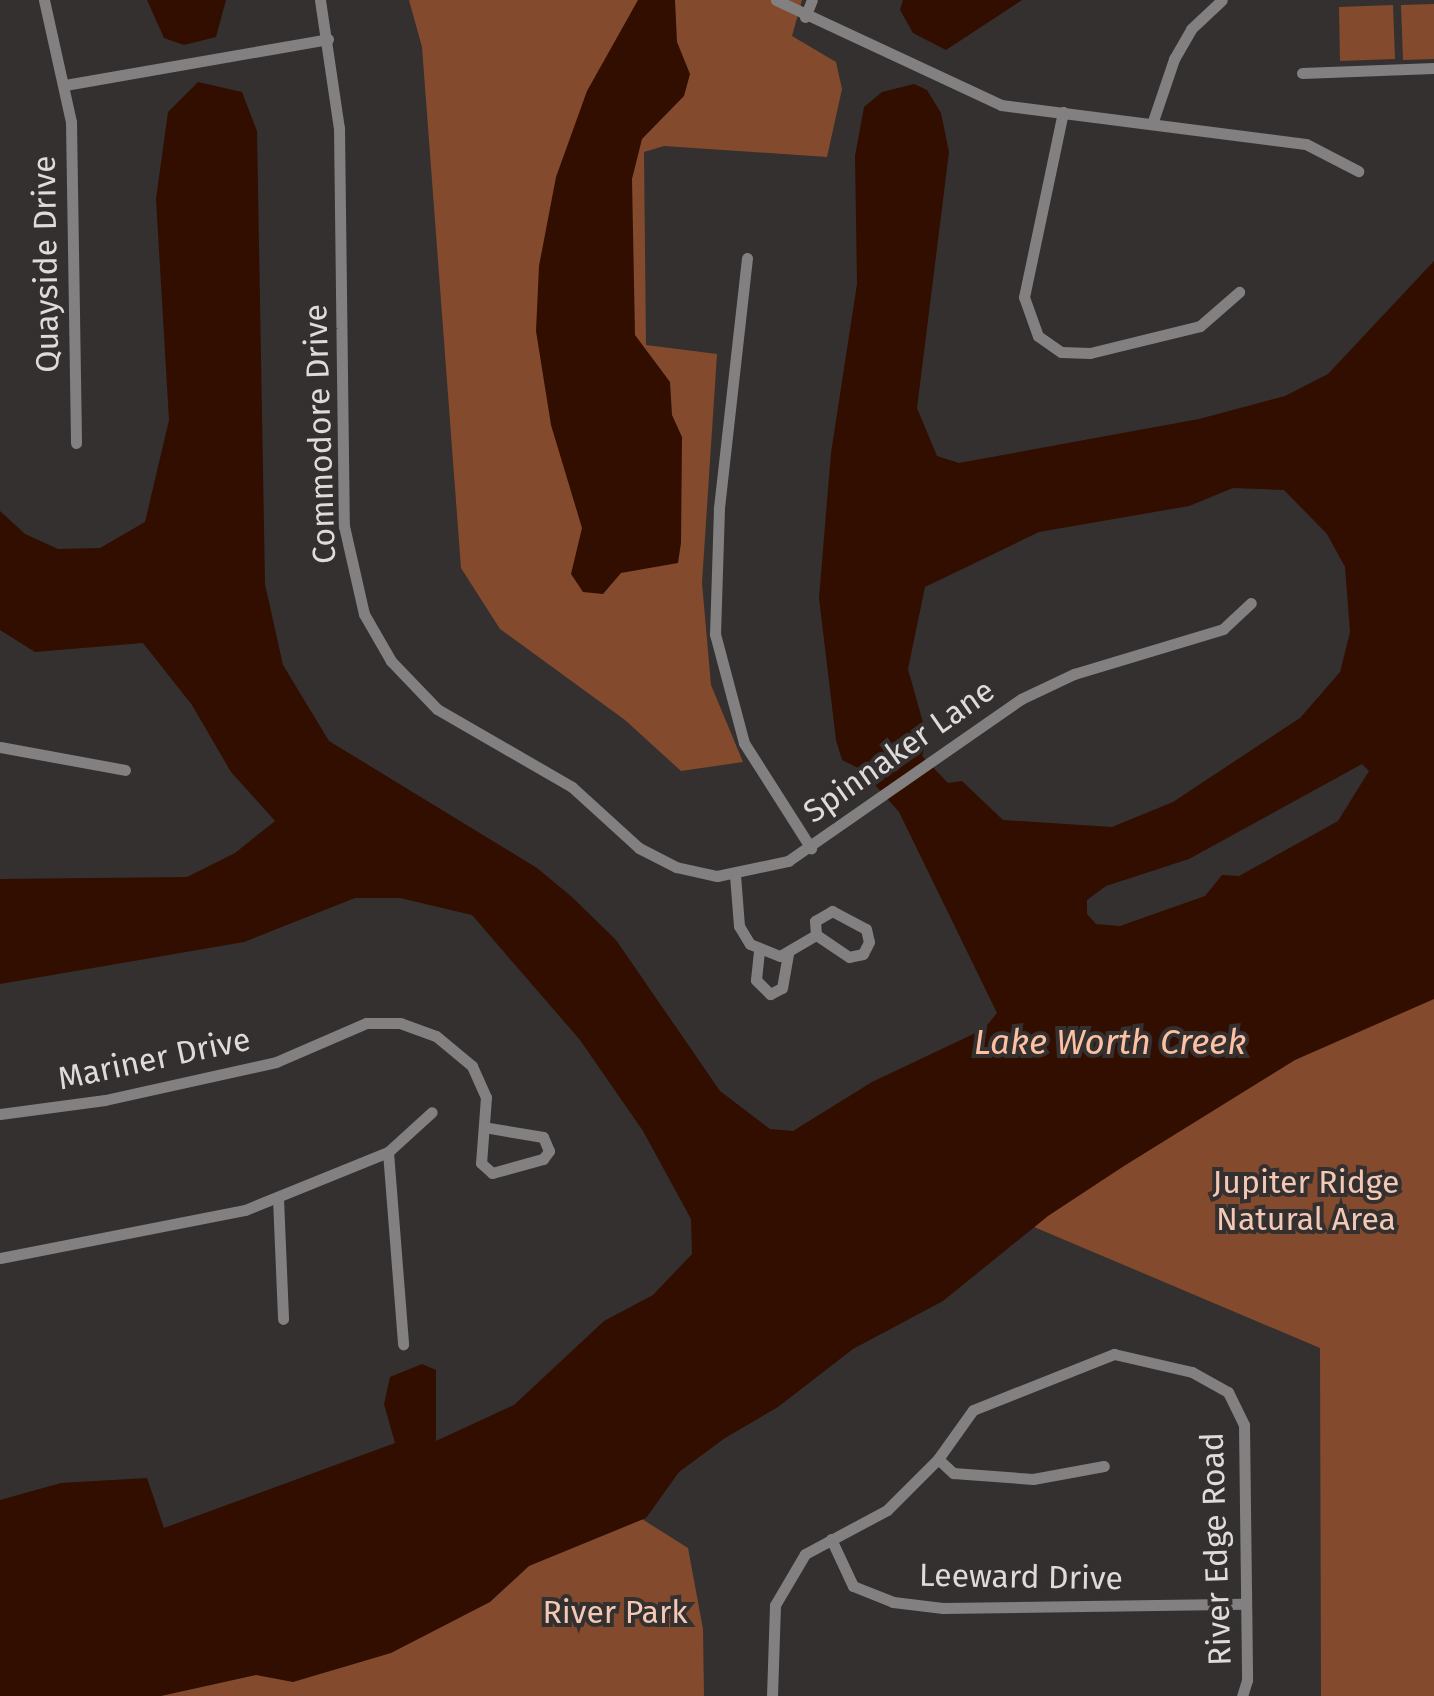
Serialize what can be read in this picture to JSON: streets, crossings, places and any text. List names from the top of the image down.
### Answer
{
  "streets": {
    "street": [
      "Quayside Drive",
      "Commodore Drive",
      "Spinnaker Lane",
      "Mariner Drive",
      "River Edge Road",
      "Leeward Drive"
    ]
  },
  "crossings": [
    ["Commodore Drive", "Spinnaker Lane"],
    ["River Edge Road", "Leeward Drive"]
  ],
  "water": ["Lake Worth Creek"],
  "parks": ["Jupiter Ridge Natural Area", "River Park"]
}
